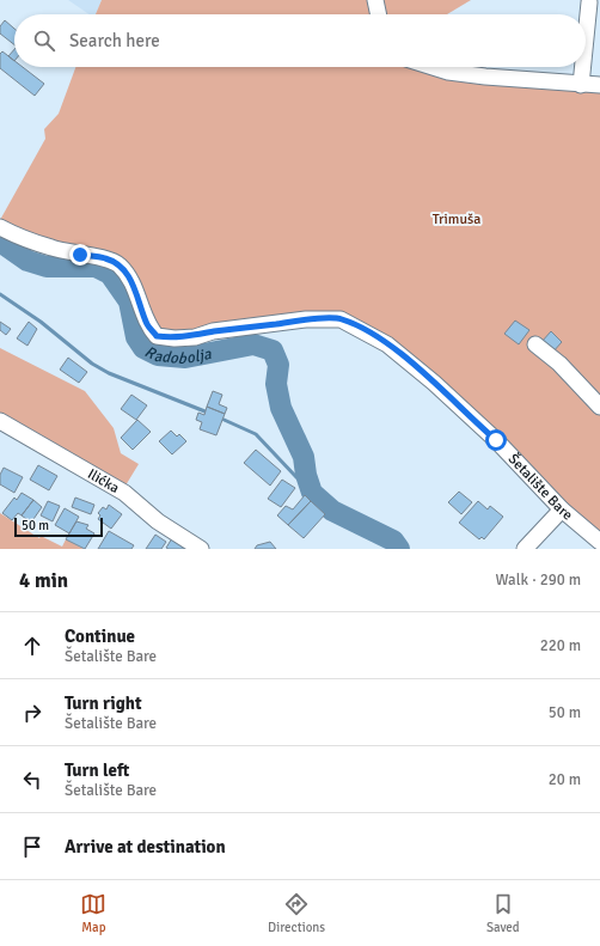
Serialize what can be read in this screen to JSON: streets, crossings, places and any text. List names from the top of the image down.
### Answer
{
  "streets": {
    "street": ["Ilićka", "Šetalište Bare"]
  },
  "water": ["Radobolja"],
  "parks": ["Trimuša"],
  "scale_bar": "50 m",
  "page": {
    "search": "Search here",
    "scale": "50 m",
    "heading": ["4 min", "Walk · 290 m"],
    "list": [
      ["Continue", "Šetalište Bare", "220 m"],
      ["Turn right", "Šetalište Bare", "50 m"],
      ["Turn left", "Šetalište Bare", "20 m"],
      "Arrive at destination"
    ],
    "nav": ["Map", "Directions", "Saved"]
  }
}
